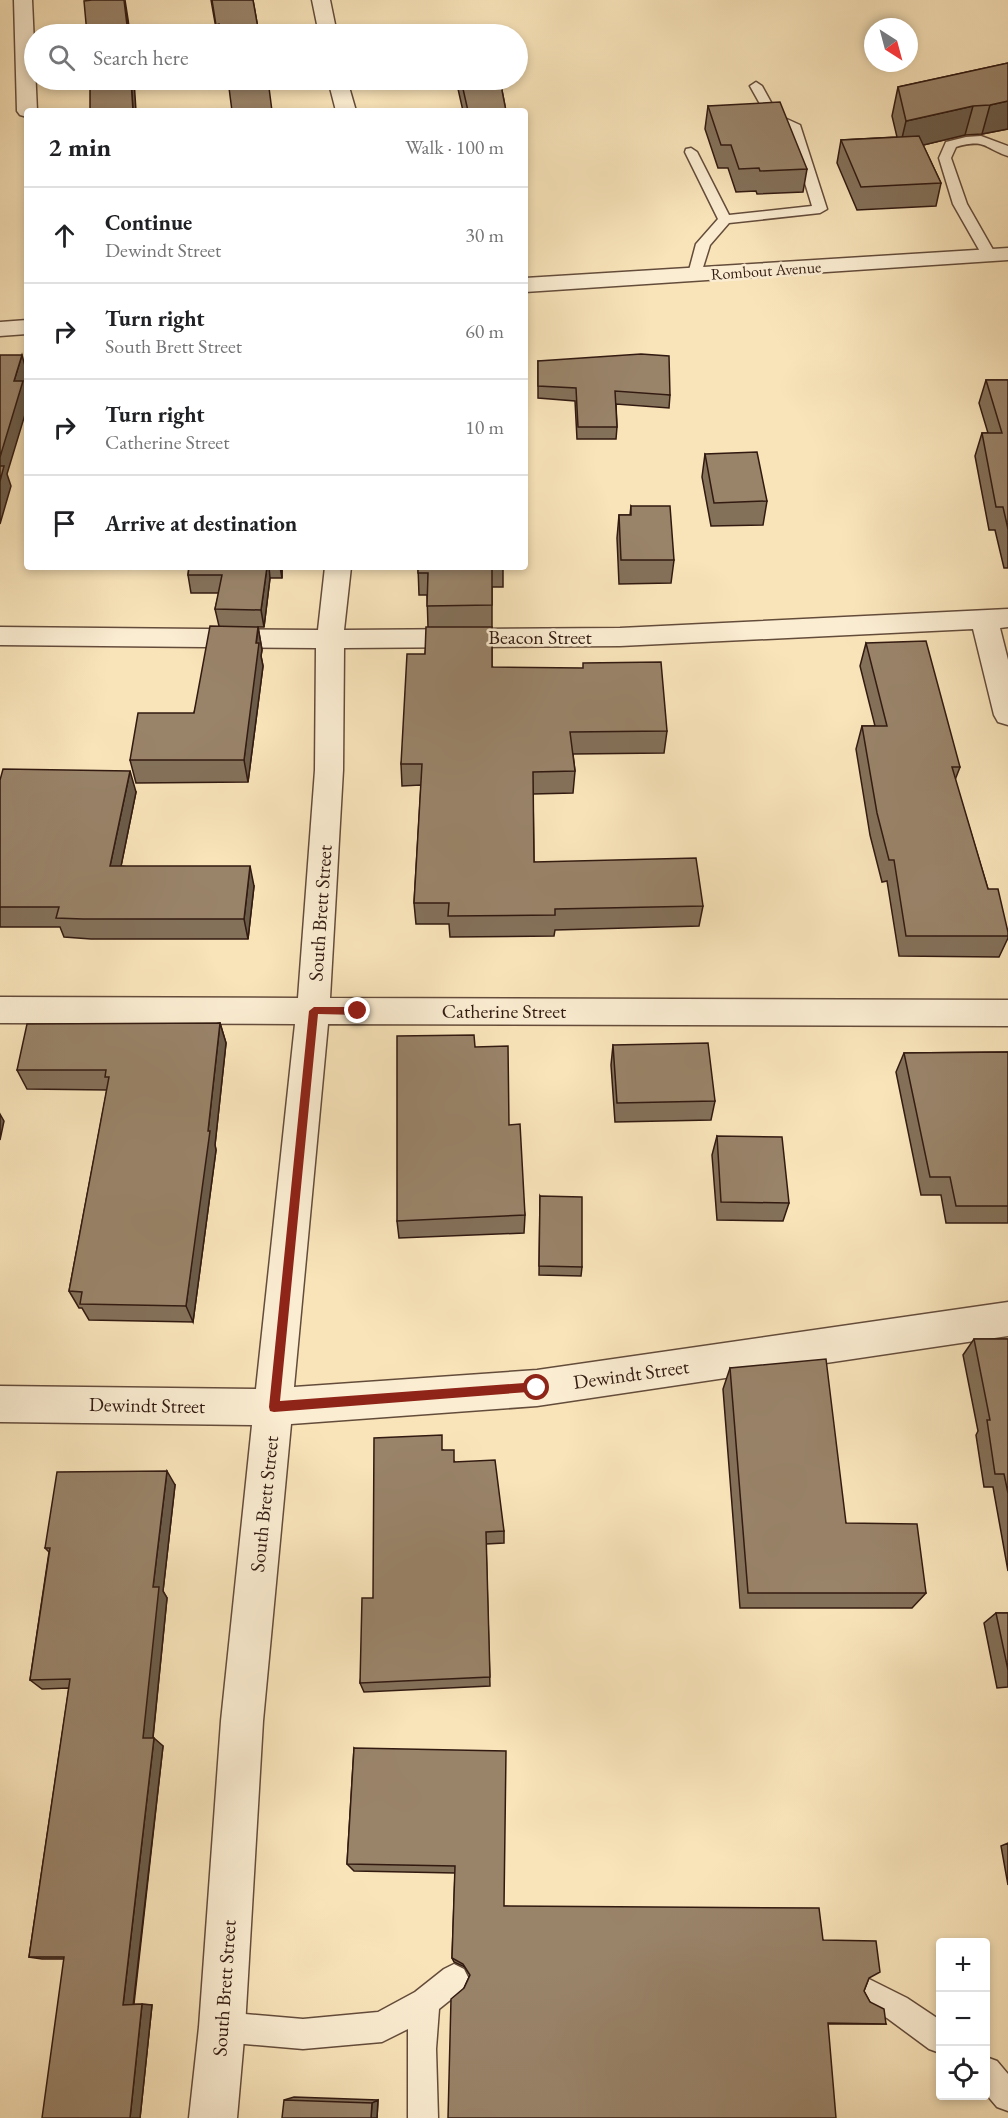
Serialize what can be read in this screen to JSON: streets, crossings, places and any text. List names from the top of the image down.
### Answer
{
  "streets": {
    "street": [
      "Rombout Avenue",
      "Beacon Street",
      "South Brett Street",
      "Catherine Street",
      "Dewindt Street"
    ]
  },
  "crossings": [
    ["Beacon Street", "South Brett Street"],
    ["South Brett Street", "Catherine Street"],
    ["South Brett Street", "Dewindt Street"]
  ],
  "north": "bottom right",
  "page": {
    "search": "Search here",
    "heading": ["2 min", "Walk · 100 m"],
    "list": [
      ["Continue", "Dewindt Street", "30 m"],
      ["Turn right", "South Brett Street", "60 m"],
      ["Turn right", "Catherine Street", "10 m"],
      "Arrive at destination"
    ],
    "map_buttons": ["+", "−"]
  }
}
